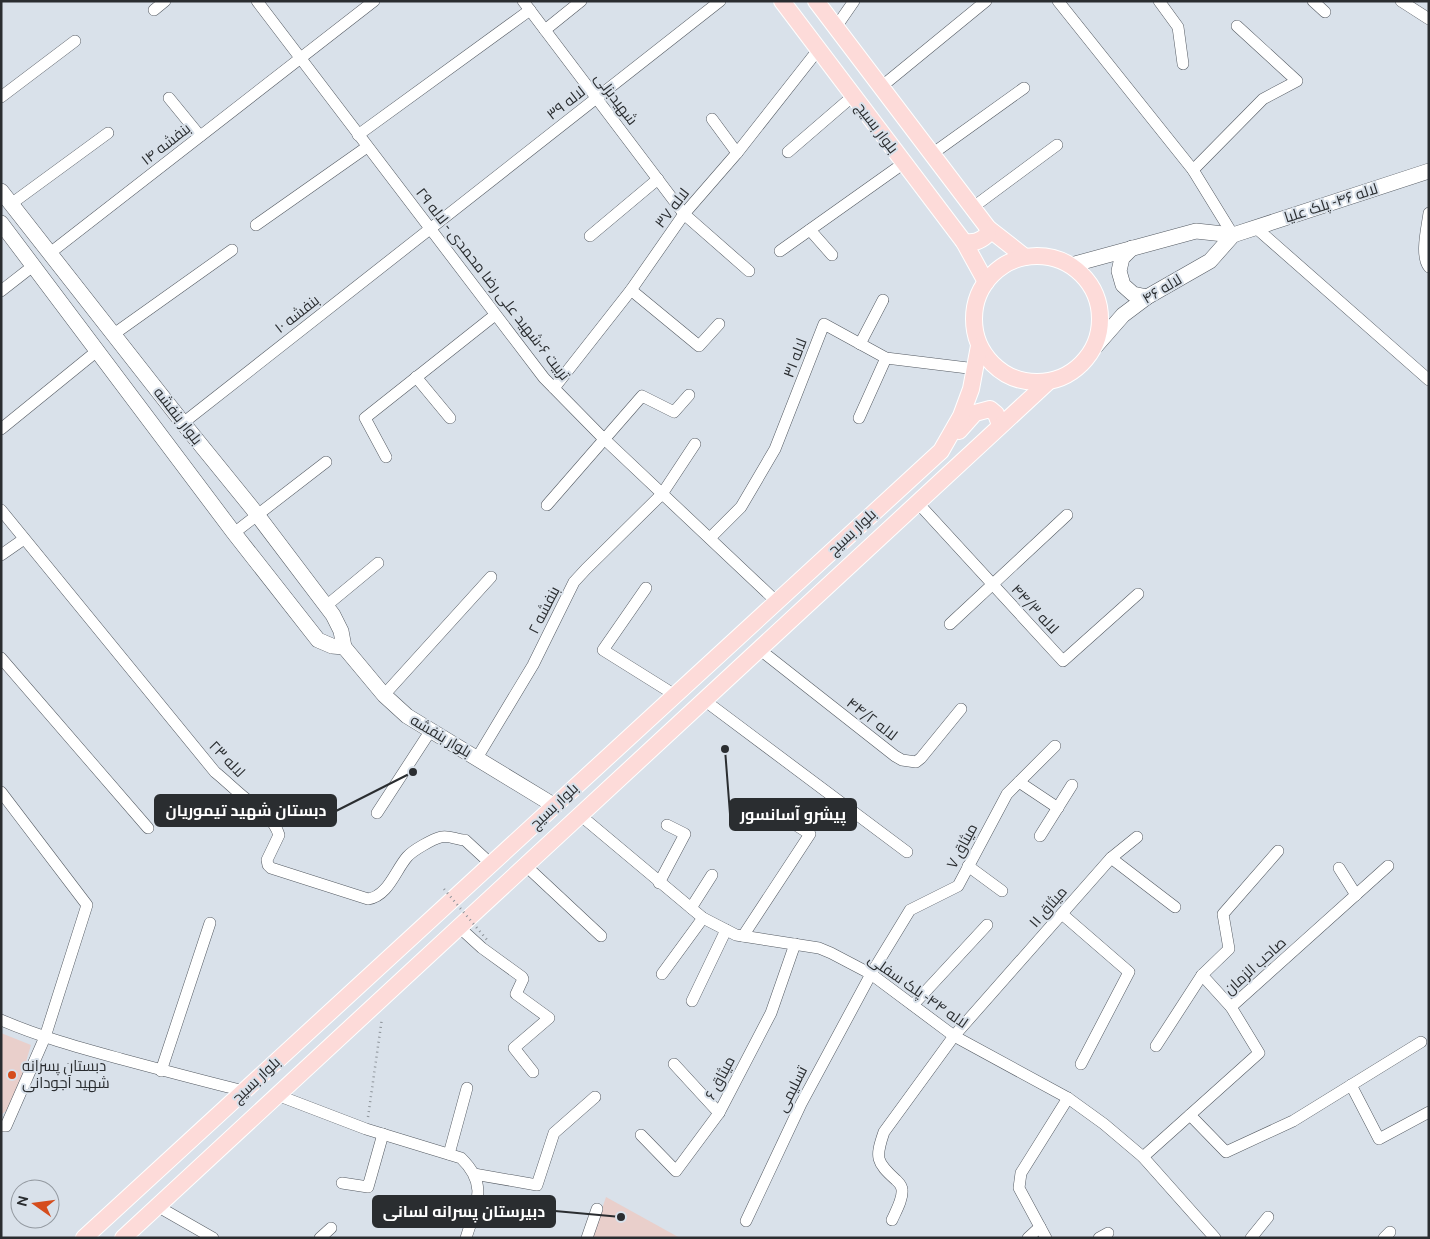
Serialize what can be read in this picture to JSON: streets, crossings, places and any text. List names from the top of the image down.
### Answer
{
  "streets": {
    "main road": [
      "بلوار بسیج",
      "لاله ۴۶- پلک علیا",
      "لاله ۴۶",
      "بلوار بنفشه"
    ],
    "street": [
      "شهیدبزلی",
      "لاله ۳۹",
      "بنفشه ۱۴",
      "لاله ۳۷",
      "تربیت ۶-شهید علی رضا محمدی - لاله ۲۹",
      "بنفشه ۱۰",
      "لاله ۳۱",
      "لاله ۴۴/۳",
      "بنفشه ۲",
      "لاله ۴۴/۲",
      "لاله ۲۳",
      "میثاق ۷",
      "میثاق ۱۱",
      "صاحب الزمان",
      "لاله ۴۴- پلک سفلی",
      "میثاق ۶",
      "تسلیمی"
    ]
  },
  "crossings": [
    ["شهیدبزلی", "لاله ۳۹"],
    ["شهیدبزلی", "لاله ۳۷"],
    ["لاله ۳۹", "تربیت ۶-شهید علی رضا محمدی - لاله ۲۹"],
    ["لاله ۳۹", "بنفشه ۱۰"],
    ["بلوار بسیج", "لاله ۳۷"],
    ["بلوار بسیج", "تربیت ۶-شهید علی رضا محمدی - لاله ۲۹"],
    ["بلوار بسیج", "لاله ۴۶"],
    ["بلوار بسیج", "لاله ۳۱"],
    ["بلوار بسیج", "بلوار بنفشه"],
    ["بلوار بسیج", "لاله ۴۴/۳"],
    ["بلوار بسیج", "لاله ۴۴/۲"],
    ["بلوار بسیج", "لاله ۲۳"],
    ["بلوار بسیج", "لاله ۴۴- پلک سفلی"],
    ["بنفشه ۱۴", "تربیت ۶-شهید علی رضا محمدی - لاله ۲۹"],
    ["بنفشه ۱۴", "بلوار بنفشه"],
    ["لاله ۴۶- پلک علیا", "لاله ۴۶"],
    ["لاله ۳۷", "تربیت ۶-شهید علی رضا محمدی - لاله ۲۹"],
    ["تربیت ۶-شهید علی رضا محمدی - لاله ۲۹", "بنفشه ۱۰"],
    ["تربیت ۶-شهید علی رضا محمدی - لاله ۲۹", "لاله ۳۱"],
    ["تربیت ۶-شهید علی رضا محمدی - لاله ۲۹", "بنفشه ۲"],
    ["بنفشه ۱۰", "بلوار بنفشه"],
    ["بلوار بنفشه", "بنفشه ۲"],
    ["میثاق ۷", "لاله ۴۴- پلک سفلی"],
    ["میثاق ۷", "تسلیمی"],
    ["میثاق ۱۱", "لاله ۴۴- پلک سفلی"],
    ["صاحب الزمان", "لاله ۴۴- پلک سفلی"],
    ["لاله ۴۴- پلک سفلی", "میثاق ۶"],
    ["لاله ۴۴- پلک سفلی", "تسلیمی"]
  ],
  "places": [
    "پیشرو آسانسور",
    "دبستان شهید تیموریان",
    "دبستان پسرانه شهید آجودانی",
    "دبیرستان پسرانه لسانی"
  ],
  "north": "left"
}
